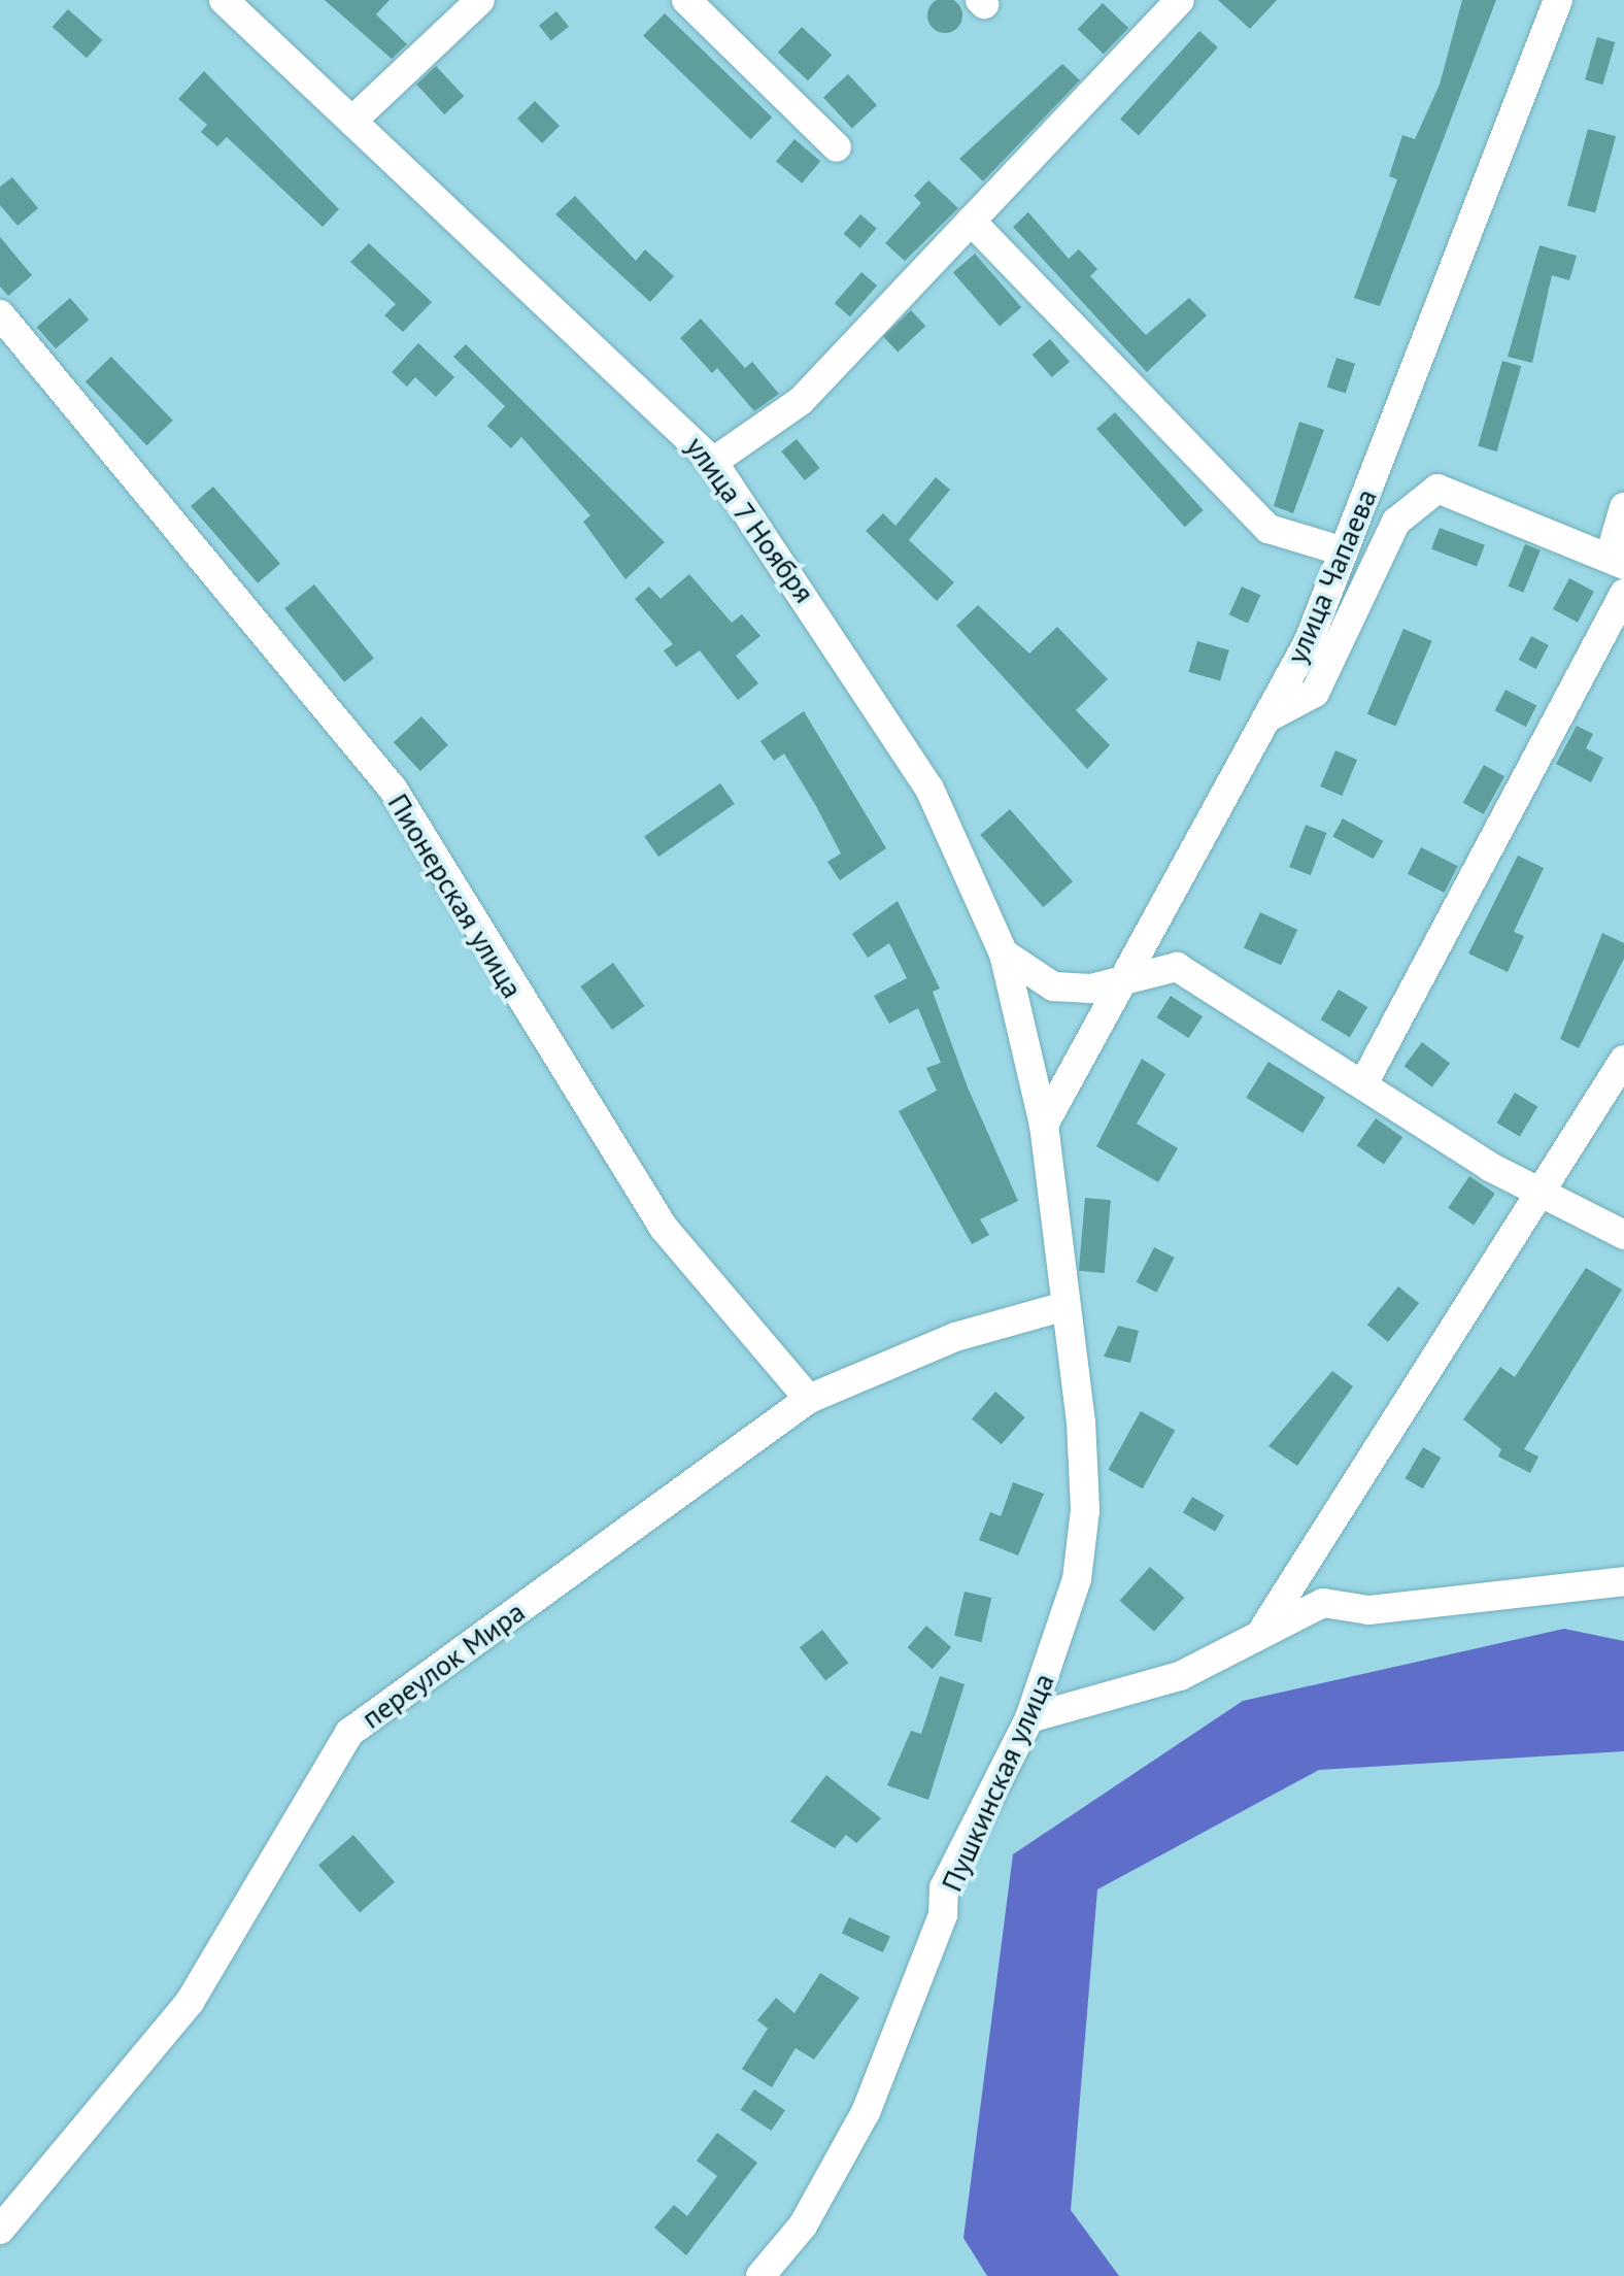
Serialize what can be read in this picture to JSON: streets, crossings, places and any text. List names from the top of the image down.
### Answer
{
  "streets": {
    "street": [
      "улица 7 Ноября",
      "улица Чапаева",
      "Пионерская улица",
      "переулок Мира",
      "Пушкинская улица"
    ]
  },
  "crossings": [
    ["улица 7 Ноября", "улица Чапаева"],
    ["улица 7 Ноября", "Пушкинская улица"],
    ["улица Чапаева", "Пушкинская улица"],
    ["Пионерская улица", "переулок Мира"],
    ["переулок Мира", "Пушкинская улица"]
  ]
}
